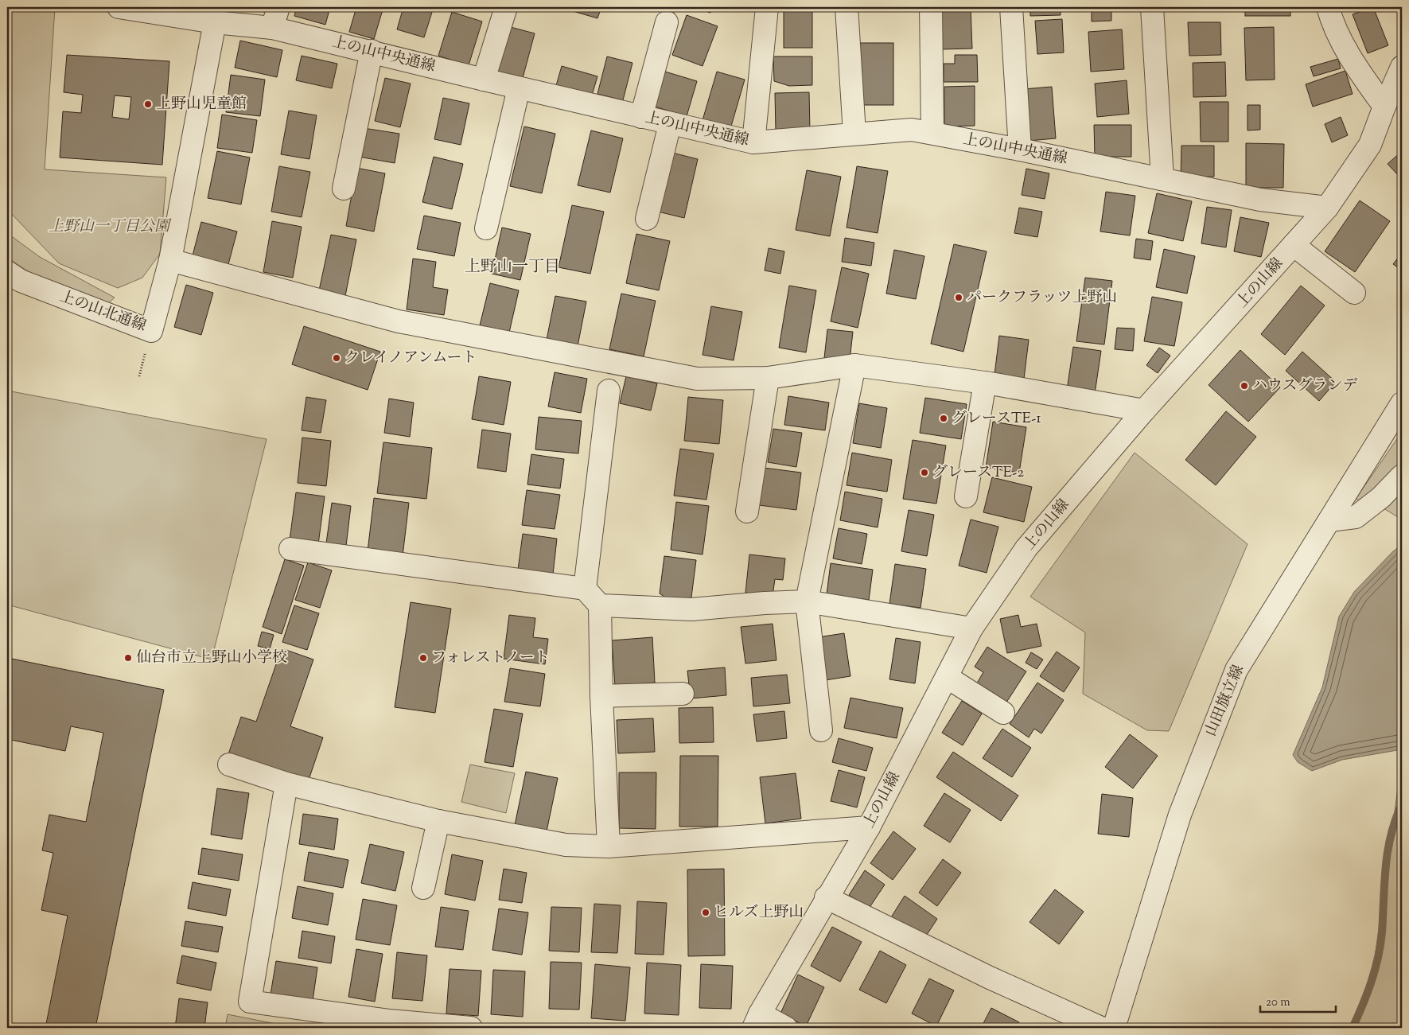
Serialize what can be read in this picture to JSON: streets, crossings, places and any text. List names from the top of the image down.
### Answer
{
  "streets": {
    "street": [
      "上の山中央通線",
      "上の山線",
      "上の山北通線",
      "山田旗立線"
    ]
  },
  "crossings": [
    ["上の山中央通線", "上の山線"],
    ["上の山中央通線", "上の山北通線"]
  ],
  "districts": ["上野山一丁目"],
  "parks": ["上野山一丁目公園"],
  "places": [
    "上野山児童館",
    "パークフラッツ上野山",
    "クレイノアンムート",
    "ハウスグランデ",
    "グレースTE-1",
    "グレースTE-2",
    "仙台市立上野山小学校",
    "フォレストノート",
    "ヒルズ上野山"
  ],
  "scale_bar": "20 m"
}
